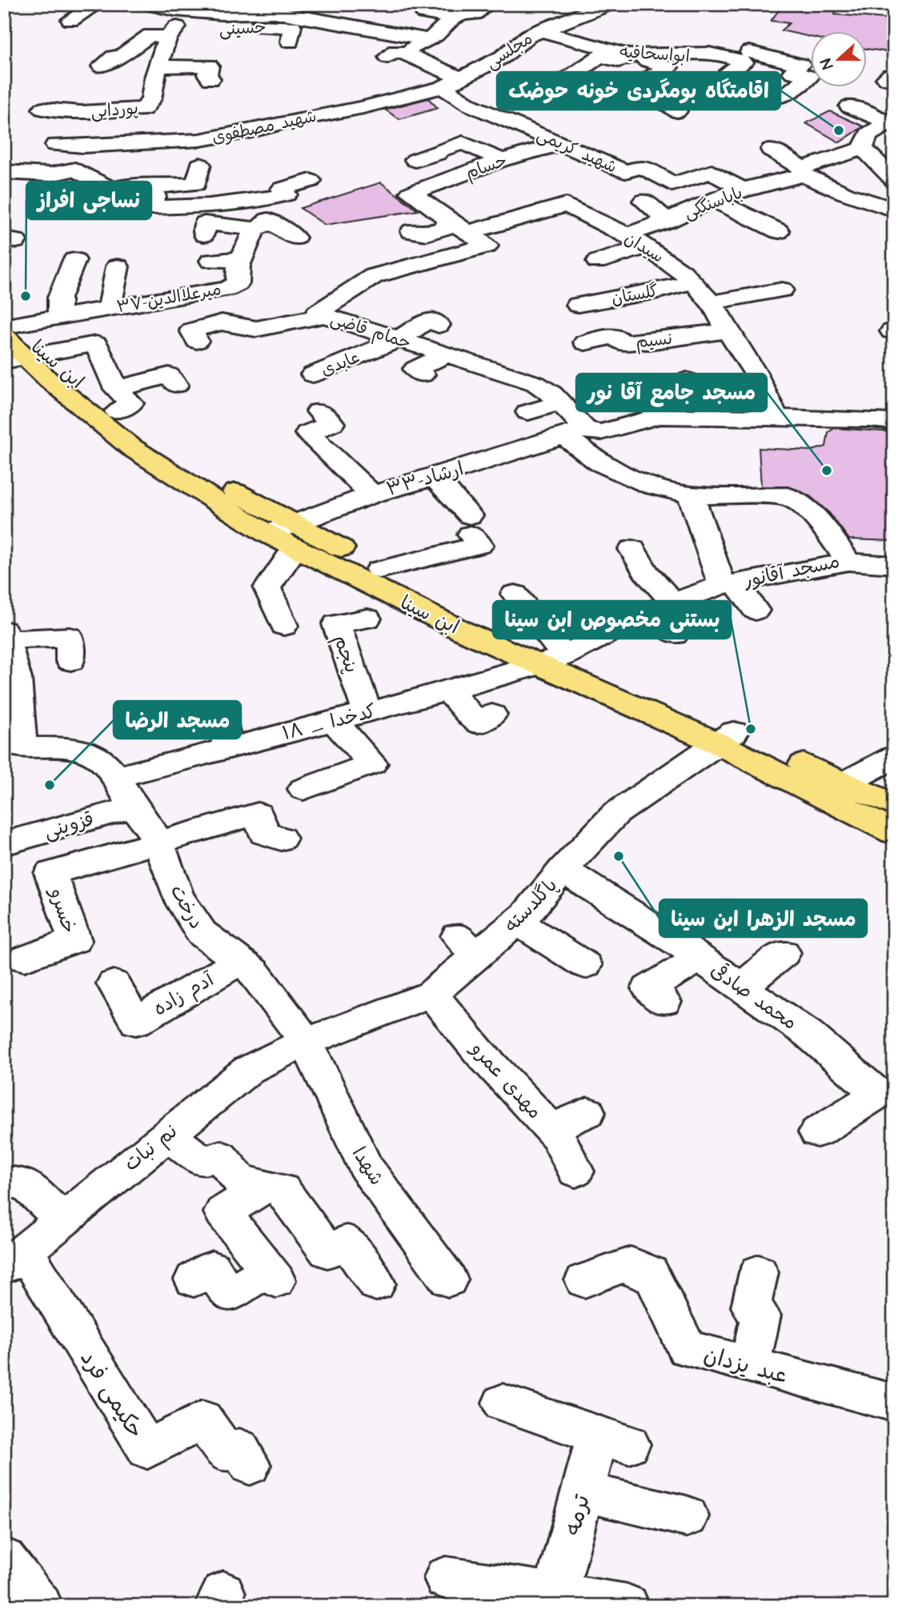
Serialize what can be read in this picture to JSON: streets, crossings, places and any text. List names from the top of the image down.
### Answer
{
  "streets": {
    "main road": ["ابن سینا"],
    "street": [
      "حسینی",
      "مجلسی",
      "ابواسحاقیه",
      "پوردایی",
      "شهید مصطفوی",
      "شهید کریمی",
      "حسام",
      "باباسنگکی",
      "سیدان",
      "گلستان",
      "۳۷-میرعلاالدین",
      "حمام قاضی",
      "نسیم",
      "عابدی",
      "۳۳-ارشاد",
      "مسجد آقانور",
      "پنجم",
      "۱۸ _ کدخدا",
      "قزوینی",
      "پاگلدسته",
      "درخت",
      "خسرو",
      "آدم زاده",
      "محمد صادقی",
      "مهدی عمرو",
      "نم نبات",
      "شهدا",
      "عبد یزدان",
      "حکیمی فرد",
      "ترمه"
    ]
  },
  "crossings": [
    ["حسینی", "پوردایی"],
    ["مجلسی", "ابواسحاقیه"],
    ["مجلسی", "شهید مصطفوی"],
    ["مجلسی", "شهید کریمی"],
    ["پوردایی", "شهید مصطفوی"],
    ["شهید مصطفوی", "شهید کریمی"],
    ["شهید کریمی", "حسام"],
    ["شهید کریمی", "باباسنگکی"],
    ["حسام", "سیدان"],
    ["حسام", "حمام قاضی"],
    ["باباسنگکی", "سیدان"],
    ["سیدان", "گلستان"],
    ["سیدان", "حمام قاضی"],
    ["سیدان", "نسیم"],
    ["۳۷-میرعلاالدین", "ابن سینا"],
    ["حمام قاضی", "عابدی"],
    ["حمام قاضی", "۳۳-ارشاد"],
    ["حمام قاضی", "مسجد آقانور"],
    ["ابن سینا", "۳۳-ارشاد"],
    ["ابن سینا", "مسجد آقانور"],
    ["ابن سینا", "۱۸ _ کدخدا"],
    ["ابن سینا", "پاگلدسته"],
    ["۳۳-ارشاد", "مسجد آقانور"],
    ["مسجد آقانور", "۱۸ _ کدخدا"],
    ["پنجم", "۱۸ _ کدخدا"],
    ["۱۸ _ کدخدا", "درخت"],
    ["قزوینی", "درخت"],
    ["پاگلدسته", "درخت"],
    ["پاگلدسته", "محمد صادقی"],
    ["پاگلدسته", "مهدی عمرو"],
    ["پاگلدسته", "نم نبات"],
    ["پاگلدسته", "شهدا"],
    ["درخت", "خسرو"],
    ["درخت", "آدم زاده"],
    ["درخت", "نم نبات"],
    ["درخت", "شهدا"],
    ["نم نبات", "شهدا"],
    ["نم نبات", "حکیمی فرد"]
  ],
  "places": [
    "اقامتگاه بومگردی خونه حوضک",
    "نساجی افراز",
    "مسجد جامع آقا نور",
    "بستنی مخصوص ابن سینا",
    "مسجد الرضا",
    "مسجد الزهرا ابن سینا"
  ],
  "north": "left"
}
